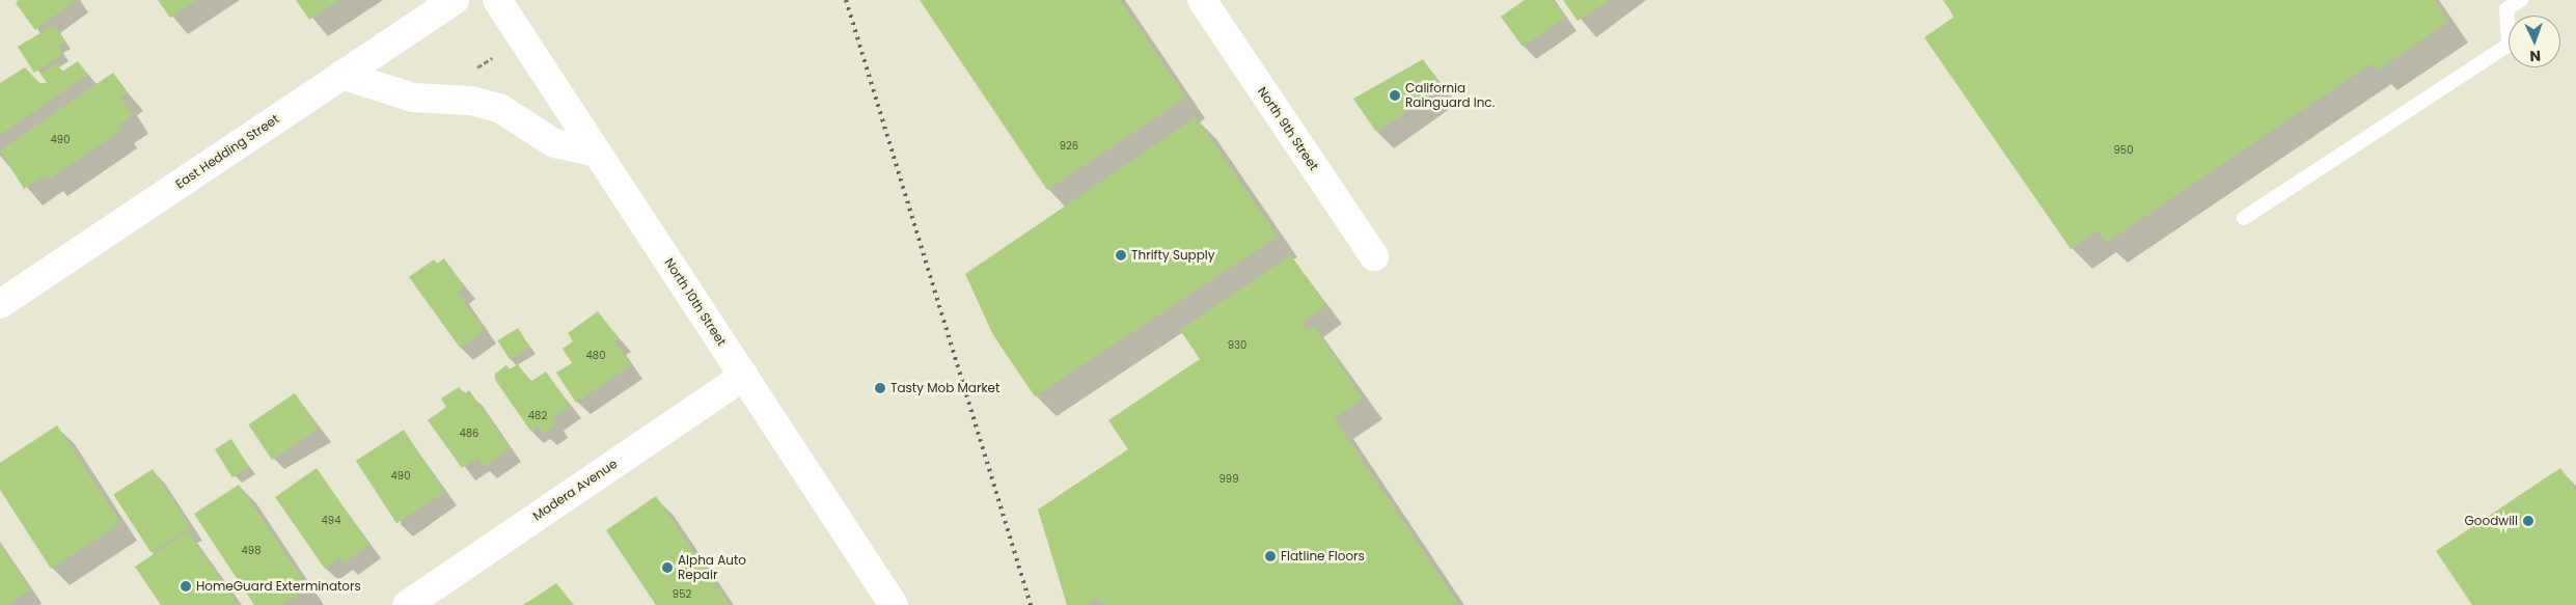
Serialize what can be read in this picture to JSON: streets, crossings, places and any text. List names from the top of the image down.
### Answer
{
  "streets": {
    "main road": [
      "North 9th Street",
      "East Hedding Street",
      "North 10th Street",
      "Madera Avenue"
    ]
  },
  "crossings": [
    ["North 10th Street", "Madera Avenue"]
  ],
  "places": [
    "California Rainguard Inc.",
    "Thrifty Supply",
    "Tasty Mob Market",
    "Goodwill",
    "Flatline Floors",
    "Alpha Auto Repair",
    "HomeGuard Exterminators"
  ],
  "house_numbers": [
    "490",
    "926",
    "950",
    "930",
    "480",
    "482",
    "486",
    "490",
    "999",
    "494",
    "498",
    "952"
  ],
  "north": "bottom"
}
